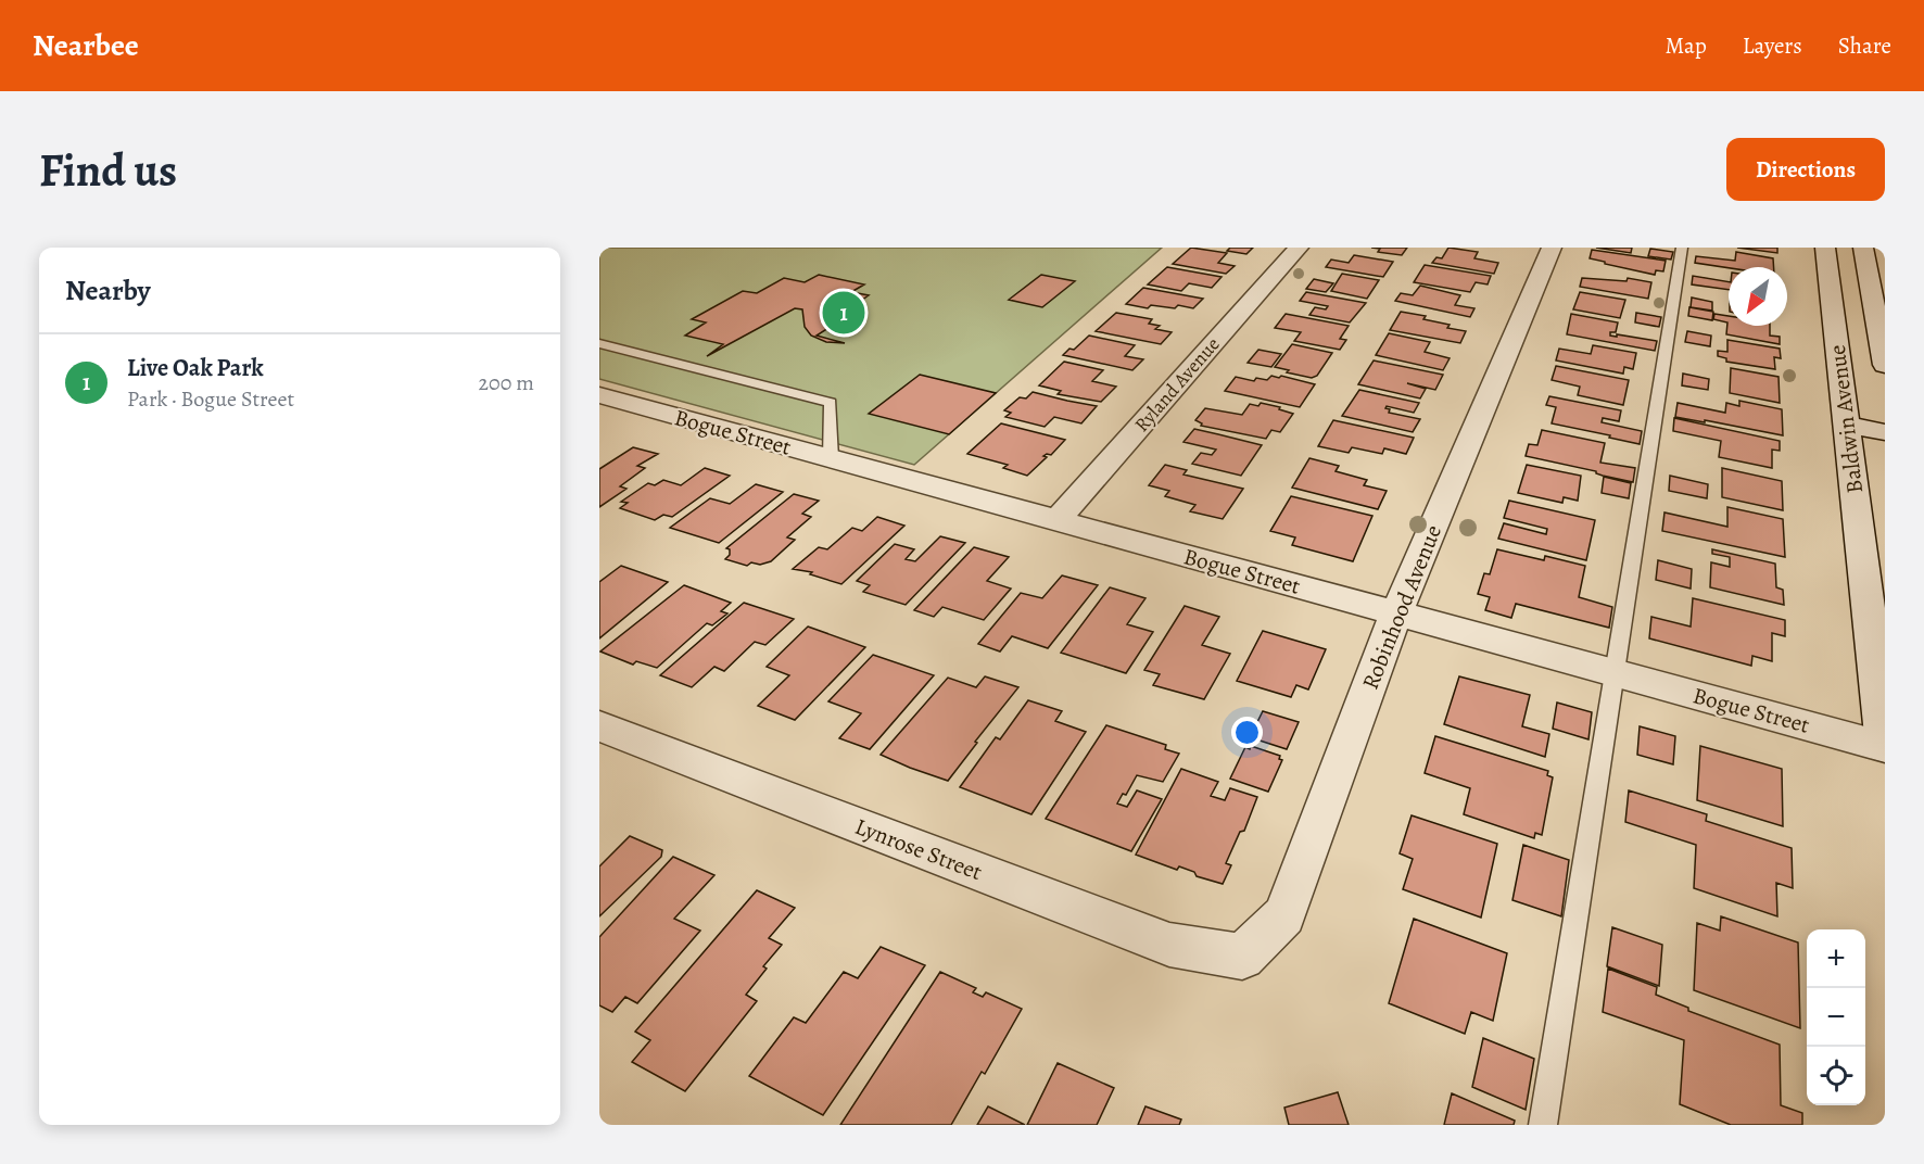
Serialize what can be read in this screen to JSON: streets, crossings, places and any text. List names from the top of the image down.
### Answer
{
  "streets": {
    "street": [
      "Ryland Avenue",
      "Baldwin Avenue",
      "Bogue Street",
      "Robinhood Avenue",
      "Lynrose Street"
    ]
  },
  "crossings": [
    ["Ryland Avenue", "Bogue Street"],
    ["Baldwin Avenue", "Bogue Street"],
    ["Bogue Street", "Robinhood Avenue"],
    ["Robinhood Avenue", "Lynrose Street"]
  ],
  "north": "bottom left",
  "page": {
    "header": "Nearbee",
    "nav": ["Map", "Layers", "Share"],
    "buttons": "Directions",
    "title": "Find us",
    "heading": "Nearby",
    "pins": "1",
    "list": [
      {
        "mark": "1",
        "name": "Live Oak Park",
        "note": "Park · Bogue Street",
        "value": "200 m"
      }
    ],
    "map_buttons": ["+", "−"]
  }
}
